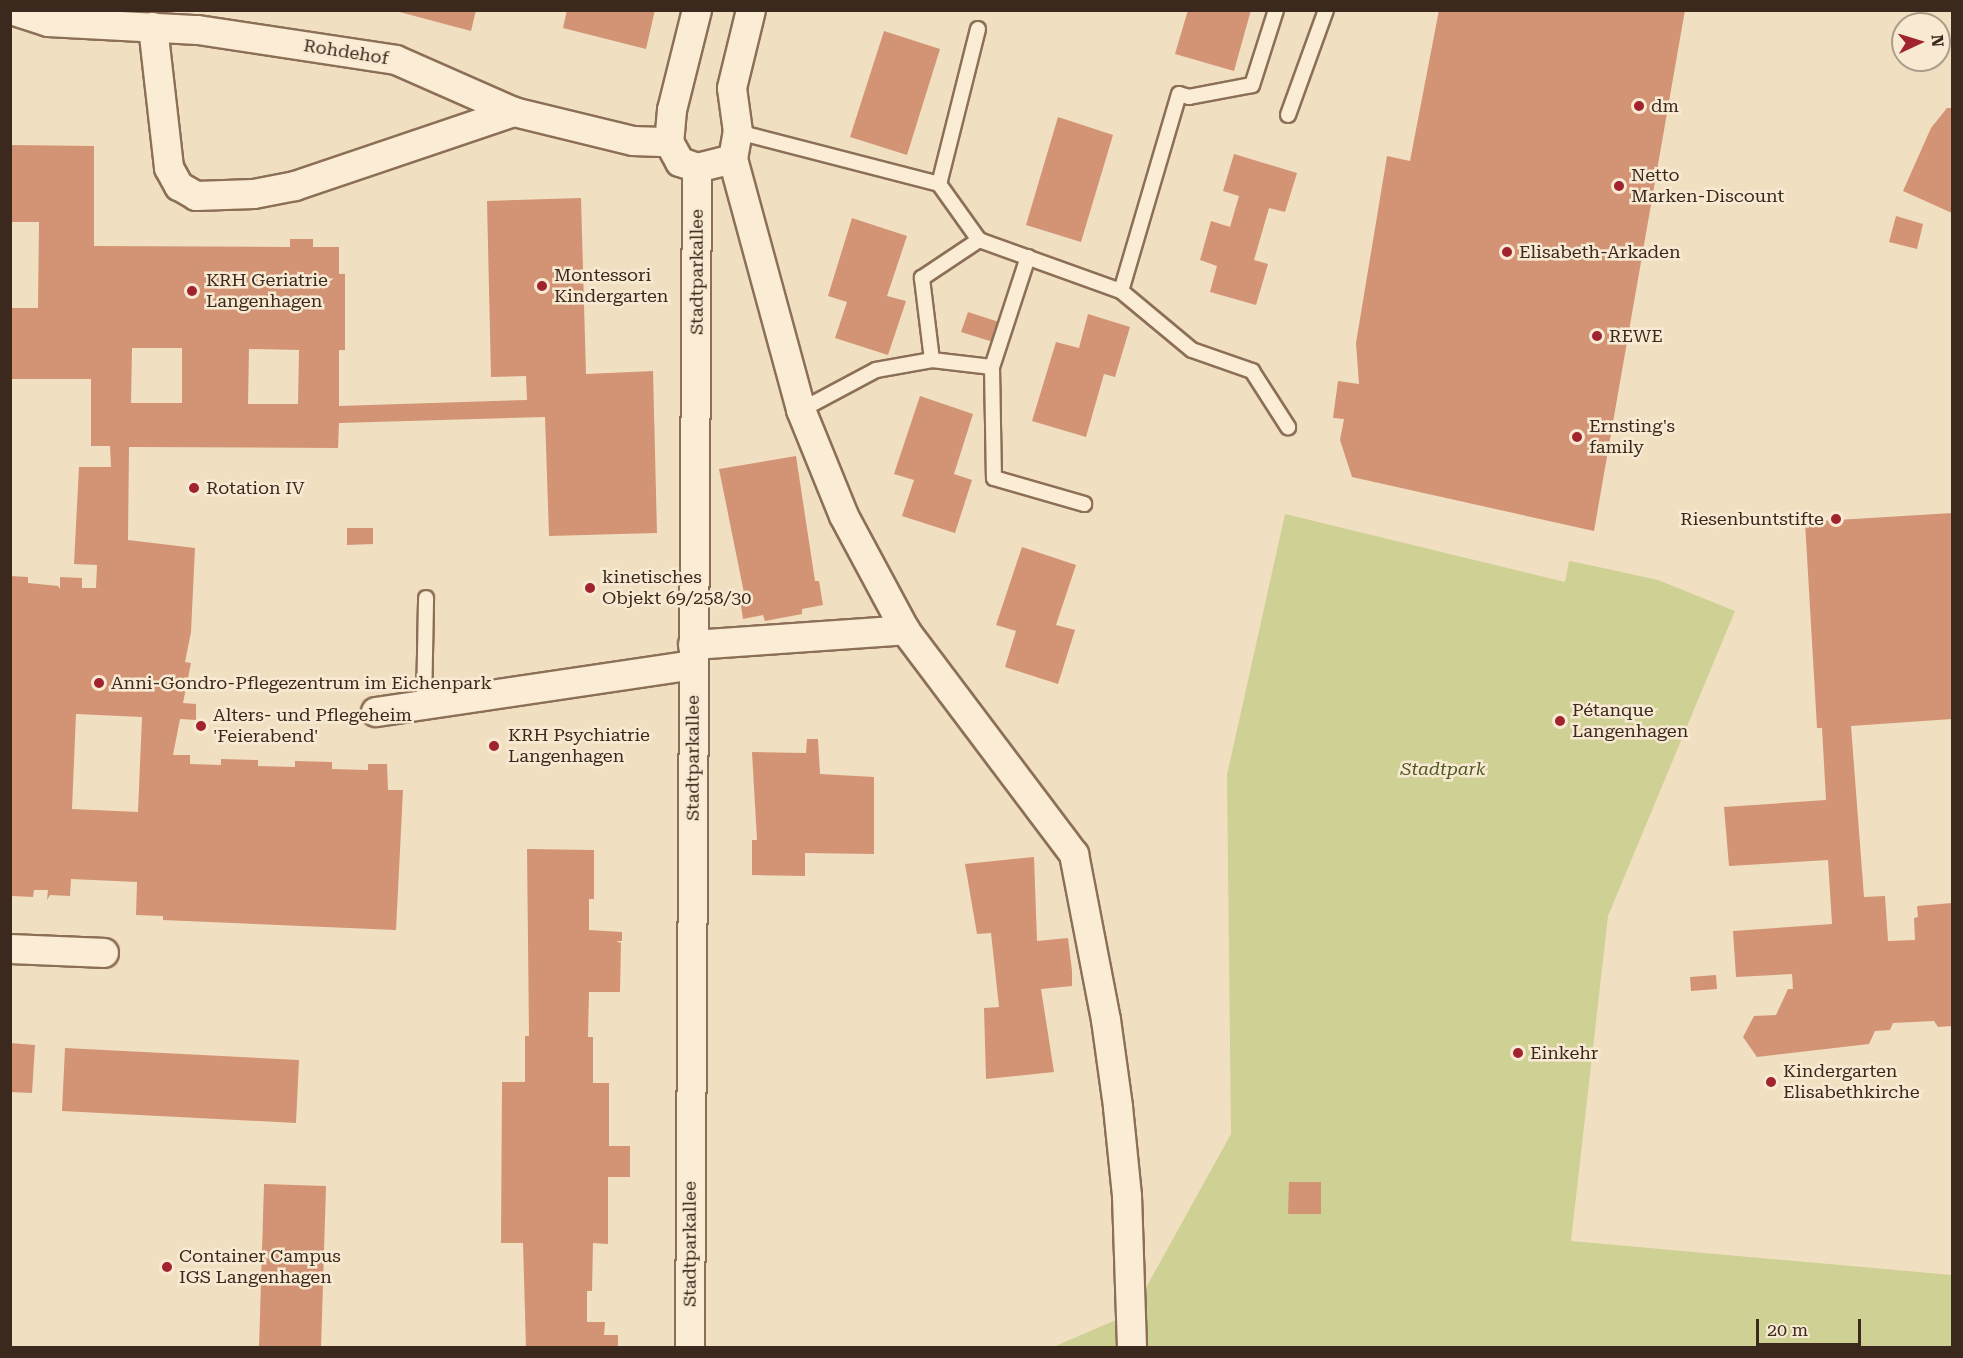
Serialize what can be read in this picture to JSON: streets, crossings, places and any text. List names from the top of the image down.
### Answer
{
  "streets": {
    "street": ["Rohdehof", "Stadtparkallee"]
  },
  "parks": ["Stadtpark"],
  "places": [
    "dm",
    "Netto Marken-Discount",
    "Elisabeth-Arkaden",
    "Montessori Kindergarten",
    "KRH Geriatrie Langenhagen",
    "REWE",
    "Ernsting's family",
    "Rotation IV",
    "Riesenbuntstifte",
    "kinetisches Objekt 69/258/30",
    "Anni-Gondro-Pflegezentrum im Eichenpark",
    "Pétanque Langenhagen",
    "Alters- und Pflegeheim 'Feierabend'",
    "KRH Psychiatrie Langenhagen",
    "Einkehr",
    "Kindergarten Elisabethkirche",
    "Container Campus IGS Langenhagen"
  ],
  "scale_bar": "20 m",
  "north": "right"
}
